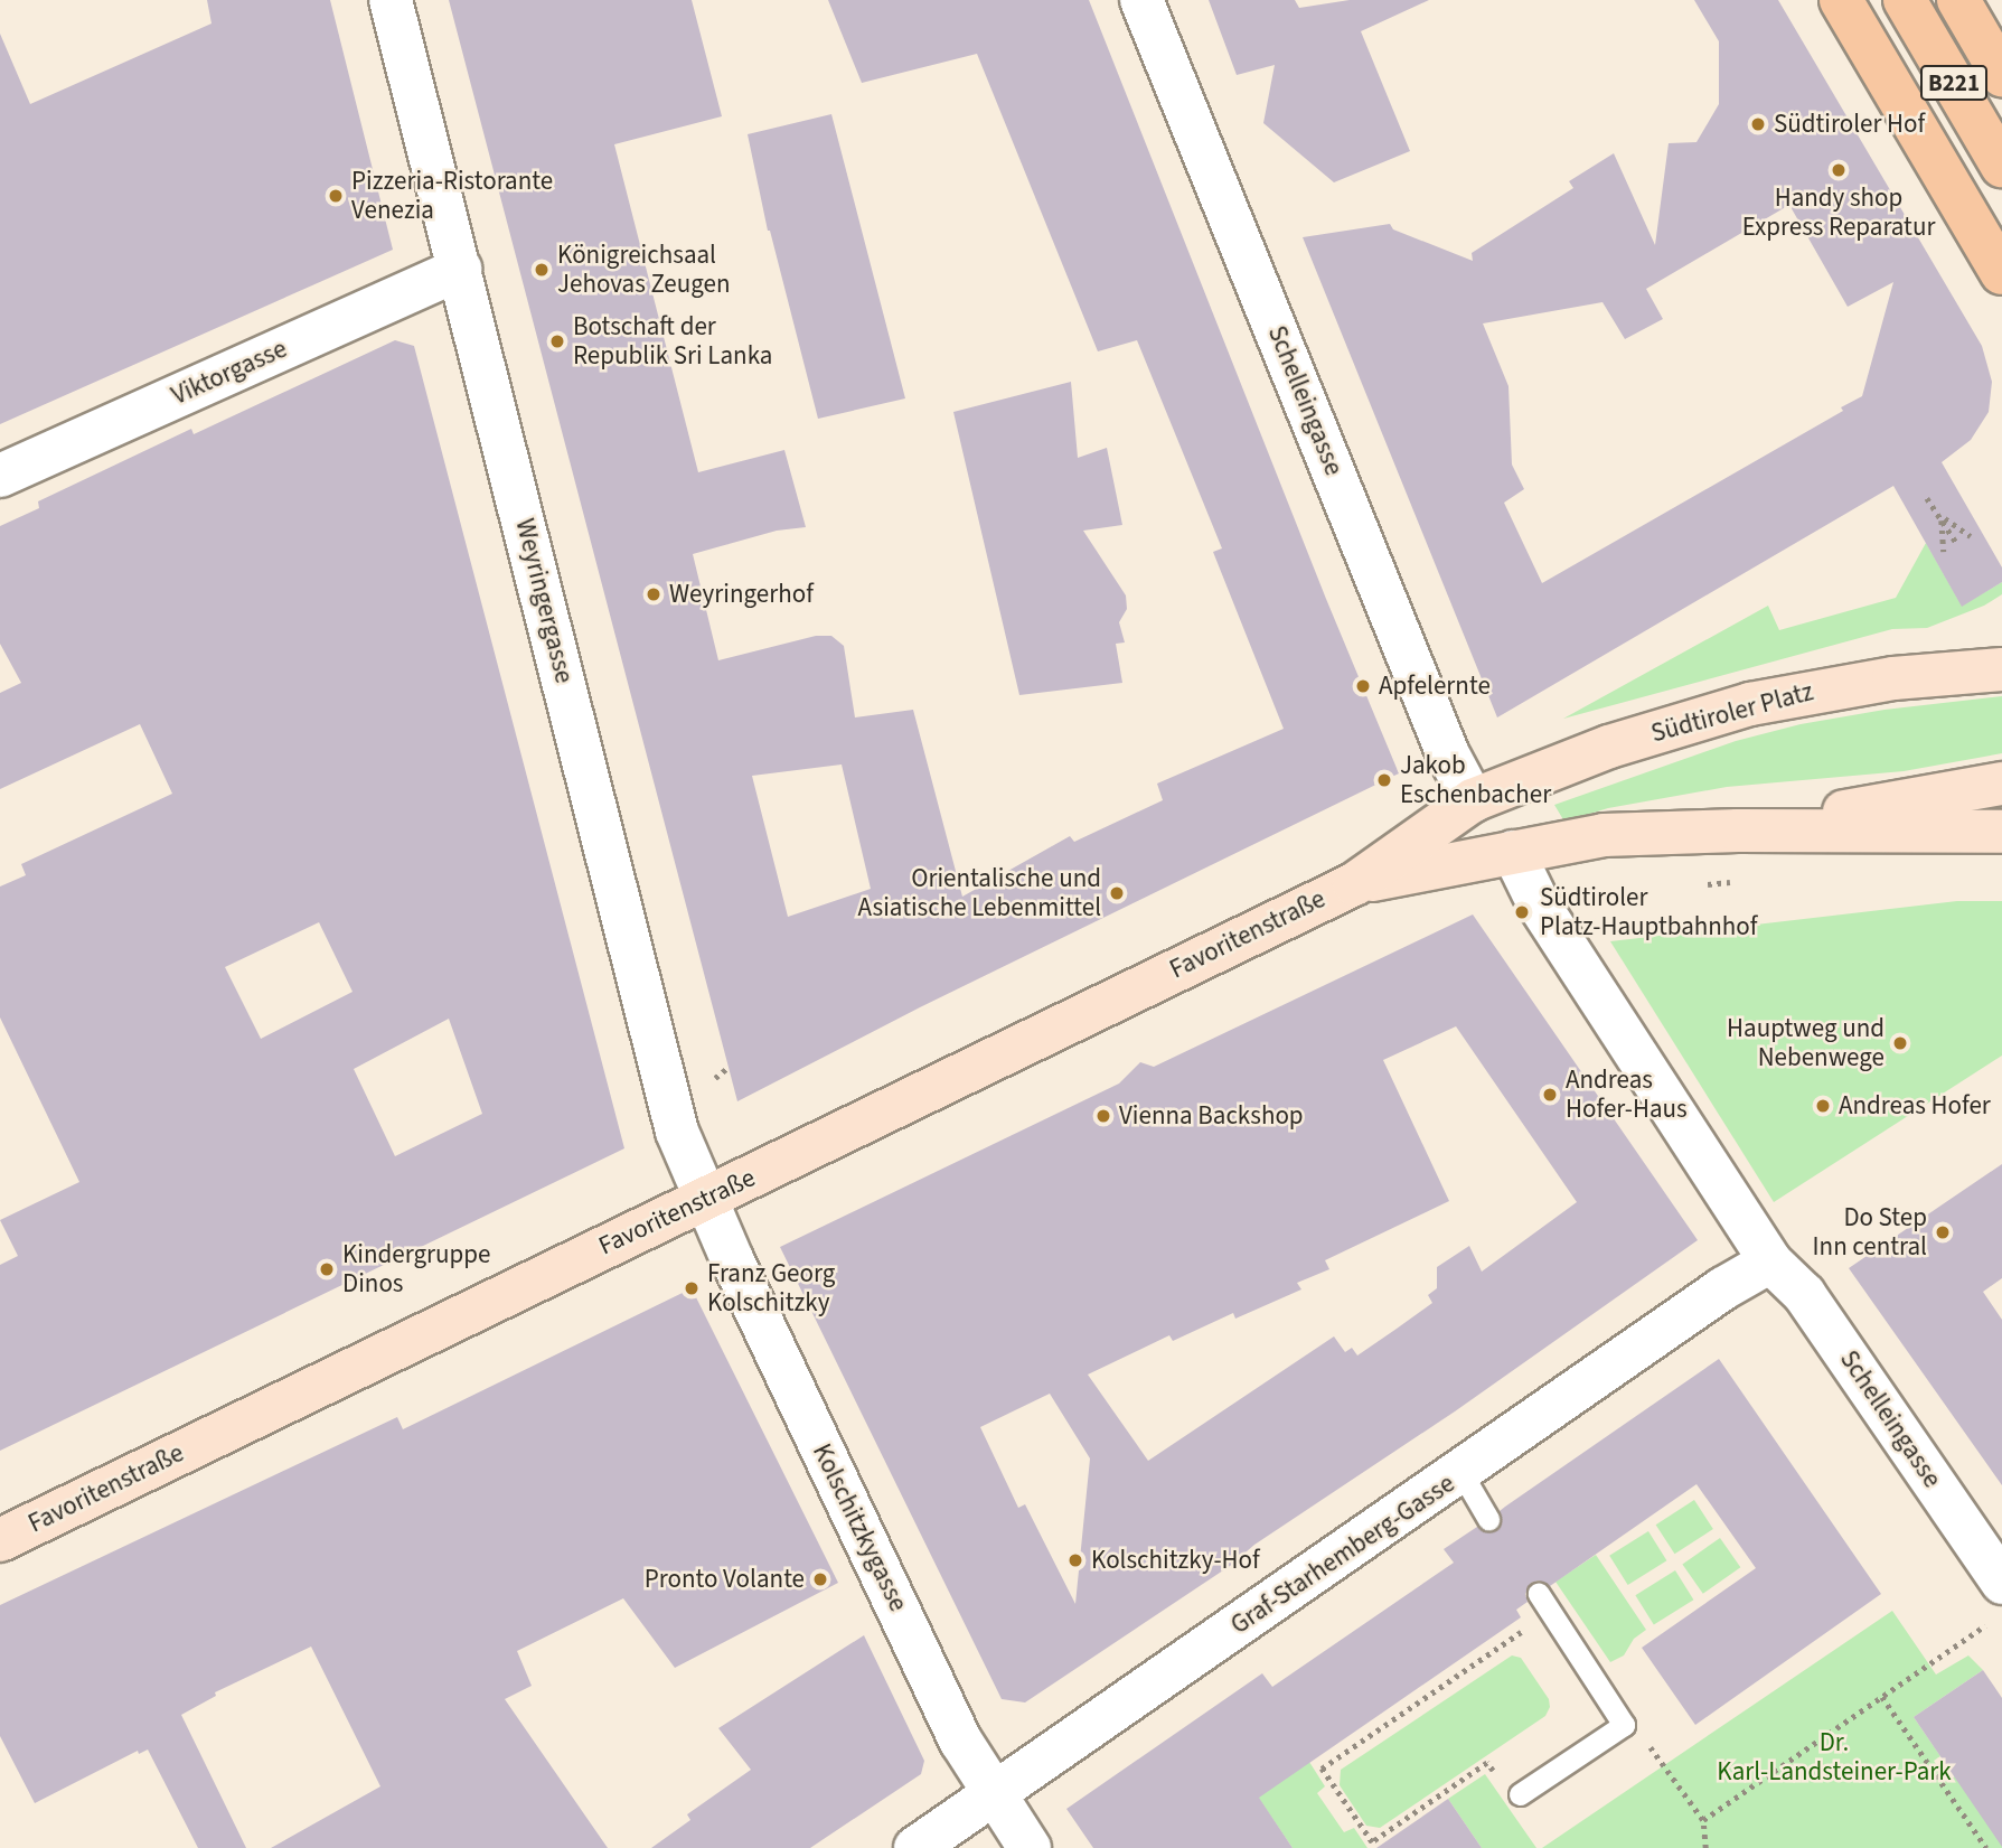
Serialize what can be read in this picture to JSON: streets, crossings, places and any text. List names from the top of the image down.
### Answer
{
  "streets": {
    "main road": ["B221", "Südtiroler Platz", "Favoritenstraße"],
    "street": [
      "Viktorgasse",
      "Schelleingasse",
      "Weyringergasse",
      "Kolschitzkygasse",
      "Graf-Starhemberg-Gasse"
    ]
  },
  "crossings": [
    ["Viktorgasse", "Weyringergasse"],
    ["Schelleingasse", "Südtiroler Platz"],
    ["Schelleingasse", "Favoritenstraße"],
    ["Schelleingasse", "Graf-Starhemberg-Gasse"],
    ["Weyringergasse", "Favoritenstraße"],
    ["Weyringergasse", "Kolschitzkygasse"],
    ["Südtiroler Platz", "Favoritenstraße"],
    ["Favoritenstraße", "Kolschitzkygasse"],
    ["Kolschitzkygasse", "Graf-Starhemberg-Gasse"]
  ],
  "parks": ["Dr. Karl-Landsteiner-Park"],
  "places": [
    "Südtiroler Hof",
    "Handy shop Express Reparatur",
    "Pizzeria-Ristorante Venezia",
    "Königreichsaal Jehovas Zeugen",
    "Botschaft der Republik Sri Lanka",
    "Weyringerhof",
    "Apfelernte",
    "Jakob Eschenbacher",
    "Orientalische und Asiatische Lebenmittel",
    "Südtiroler Platz-Hauptbahnhof",
    "Hauptweg und Nebenwege",
    "Andreas Hofer-Haus",
    "Andreas Hofer",
    "Vienna Backshop",
    "Do Step Inn central",
    "Kindergruppe Dinos",
    "Franz Georg Kolschitzky",
    "Kolschitzky-Hof",
    "Pronto Volante"
  ]
}
